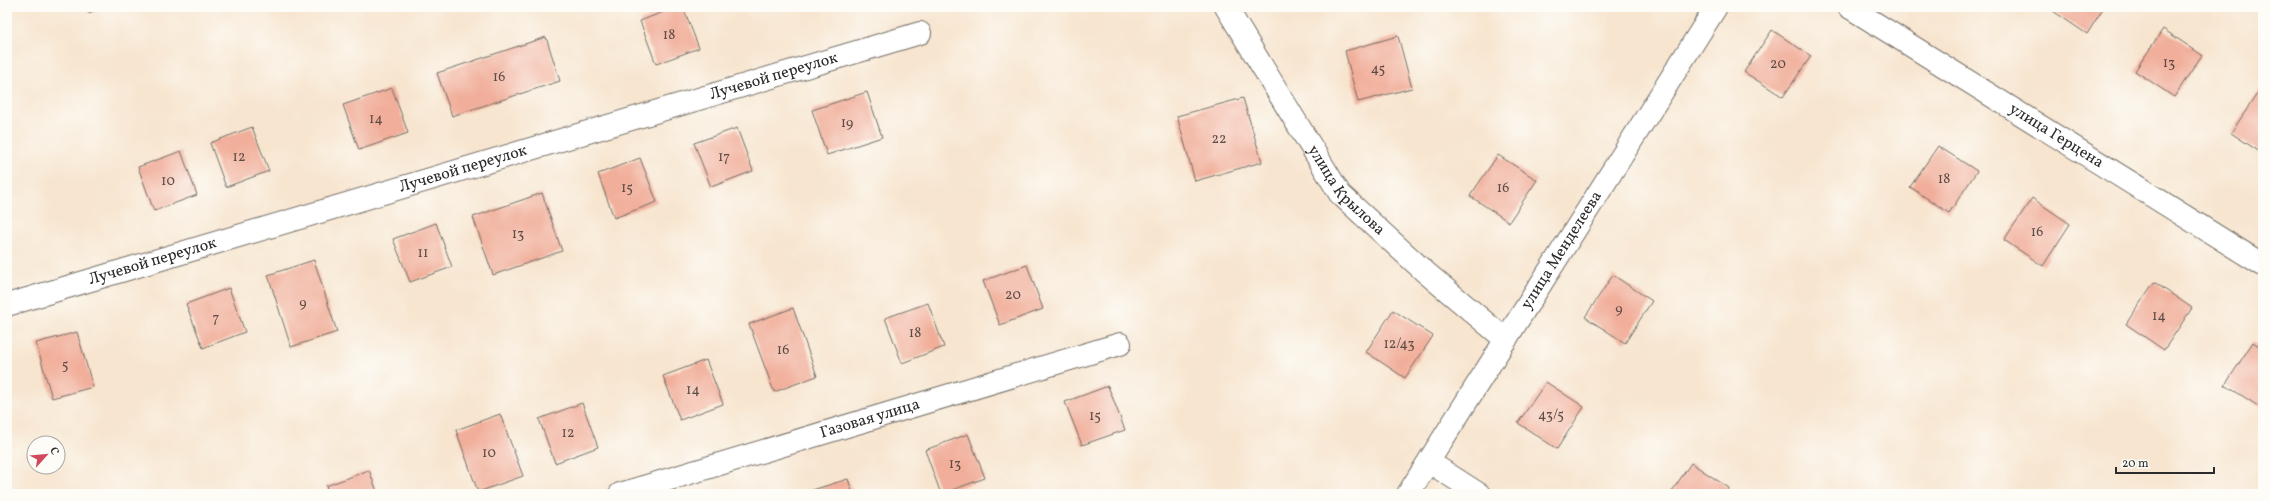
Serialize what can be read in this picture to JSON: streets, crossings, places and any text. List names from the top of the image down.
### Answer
{
  "streets": {
    "street": [
      "Лучевой переулок",
      "улица Герцена",
      "улица Крылова",
      "улица Менделеева",
      "Газовая улица"
    ]
  },
  "crossings": [
    ["улица Крылова", "улица Менделеева"]
  ],
  "house_numbers": [
    "18",
    "13",
    "20",
    "45",
    "16",
    "14",
    "19",
    "22",
    "12",
    "17",
    "18",
    "10",
    "15",
    "16",
    "16",
    "13",
    "11",
    "20",
    "9",
    "9",
    "14",
    "7",
    "18",
    "12/43",
    "16",
    "5",
    "14",
    "43/5",
    "15",
    "12",
    "10",
    "13"
  ],
  "scale_bar": "20 m",
  "north": "top right"
}
